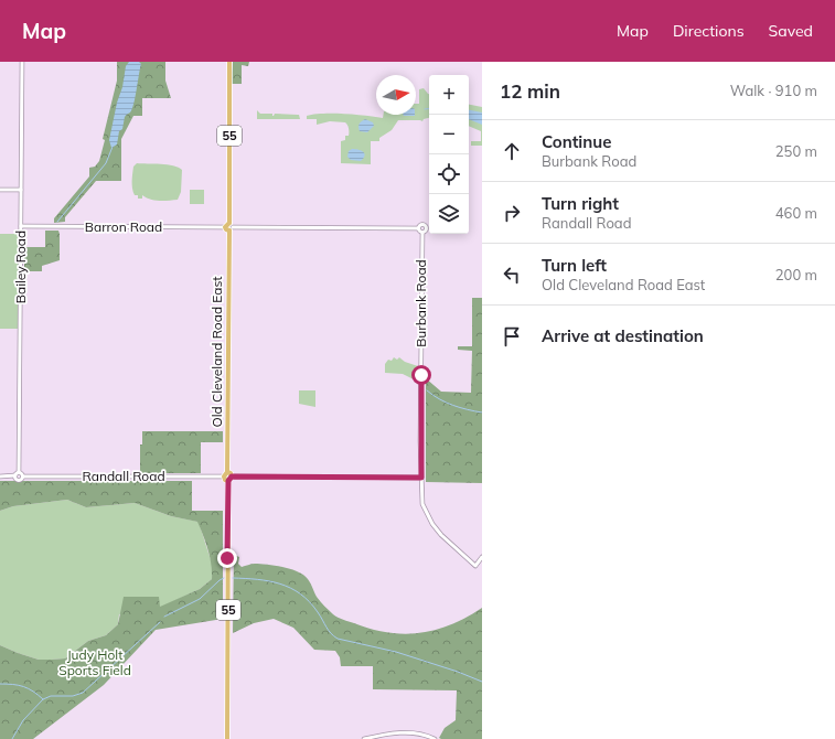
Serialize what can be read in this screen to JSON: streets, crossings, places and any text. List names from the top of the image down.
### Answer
{
  "streets": {
    "main road": ["55", "Old Cleveland Road East"],
    "street": [
      "Barron Road",
      "Bailey Road",
      "Burbank Road",
      "Randall Road"
    ]
  },
  "crossings": [
    ["55", "Barron Road"],
    ["Barron Road", "Bailey Road"],
    ["Bailey Road", "Randall Road"],
    ["Old Cleveland Road East", "Randall Road"]
  ],
  "parks": ["Judy Holt Sports Field"],
  "north": "right",
  "page": {
    "header": "Map",
    "nav": ["Map", "Directions", "Saved"],
    "heading": ["12 min", "Walk · 910 m"],
    "map_buttons": ["+", "−"],
    "list": [
      ["Continue", "Burbank Road", "250 m"],
      ["Turn right", "Randall Road", "460 m"],
      ["Turn left", "Old Cleveland Road East", "200 m"],
      "Arrive at destination"
    ]
  }
}
